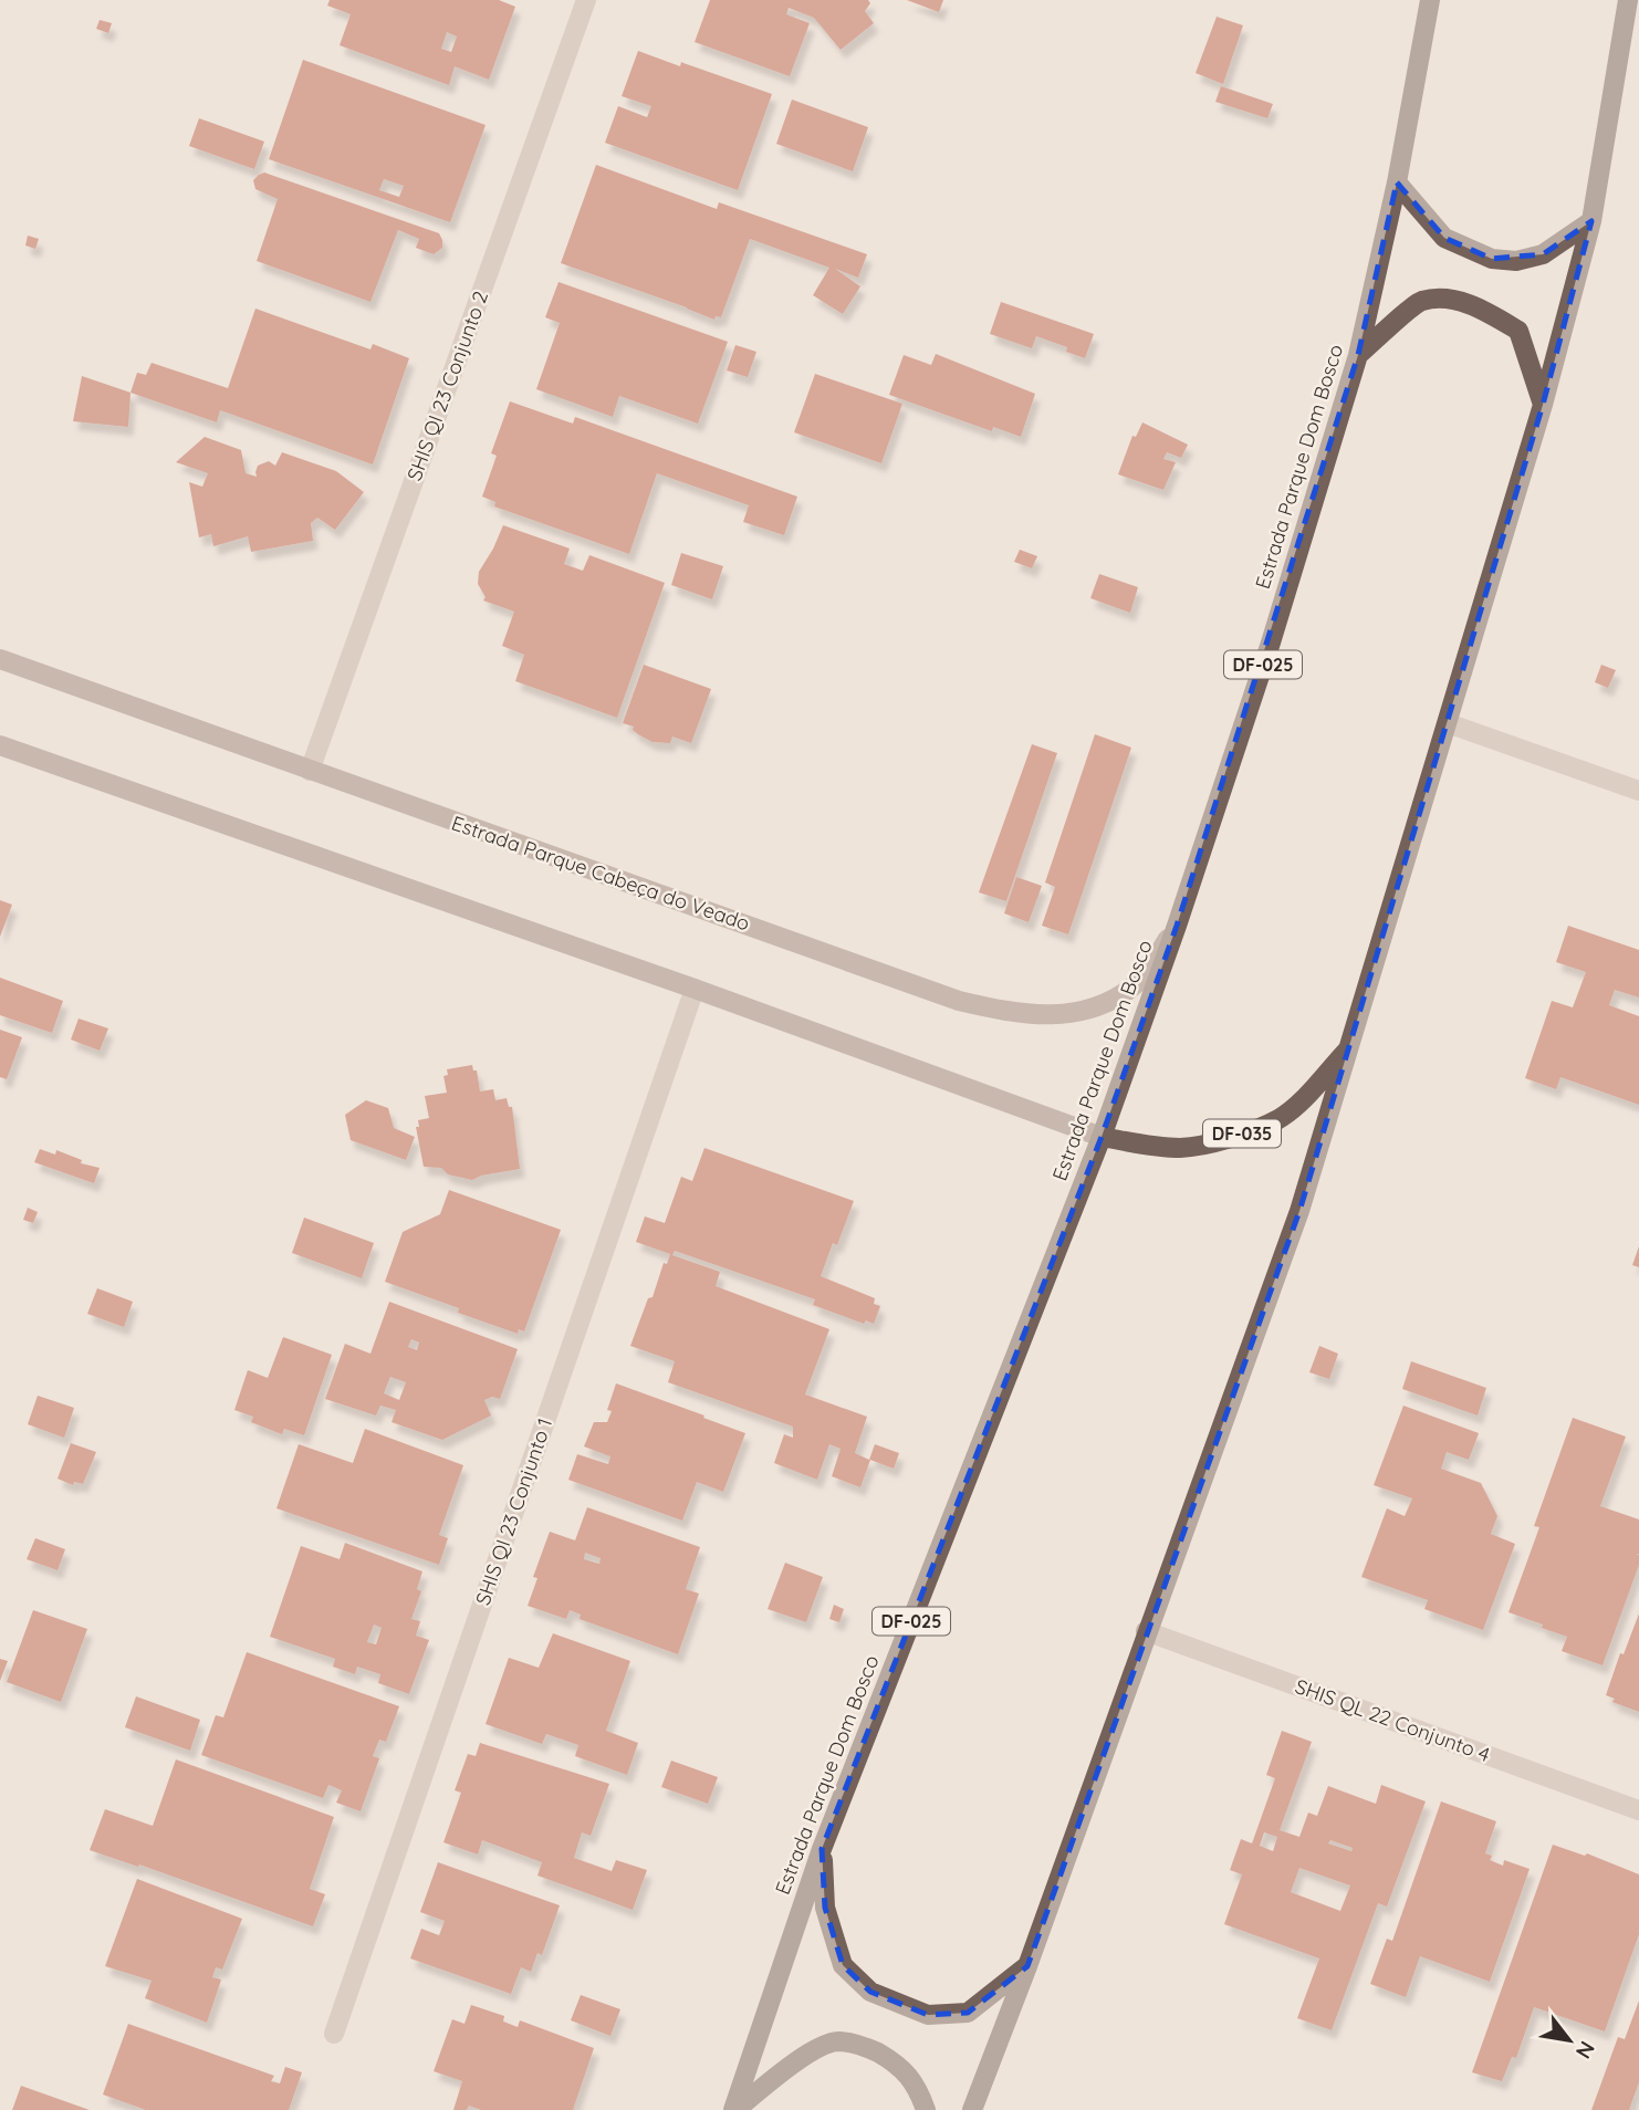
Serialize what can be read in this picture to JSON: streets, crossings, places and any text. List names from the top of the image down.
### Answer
{
  "streets": {
    "main road": [
      "Estrada Parque Dom Bosco",
      "DF-025",
      "Estrada Parque Cabeça do Veado",
      "DF-035"
    ],
    "street": ["SHIS QI 23 Conjunto 2", "SHIS QI 23 Conjunto 1", "SHIS QL 22 Conjunto 4"]
  },
  "crossings": [
    ["SHIS QI 23 Conjunto 2", "Estrada Parque Cabeça do Veado"],
    ["Estrada Parque Dom Bosco", "Estrada Parque Cabeça do Veado"],
    ["Estrada Parque Dom Bosco", "DF-035"],
    ["DF-035", "SHIS QI 23 Conjunto 1"]
  ],
  "north": "bottom right"
}
